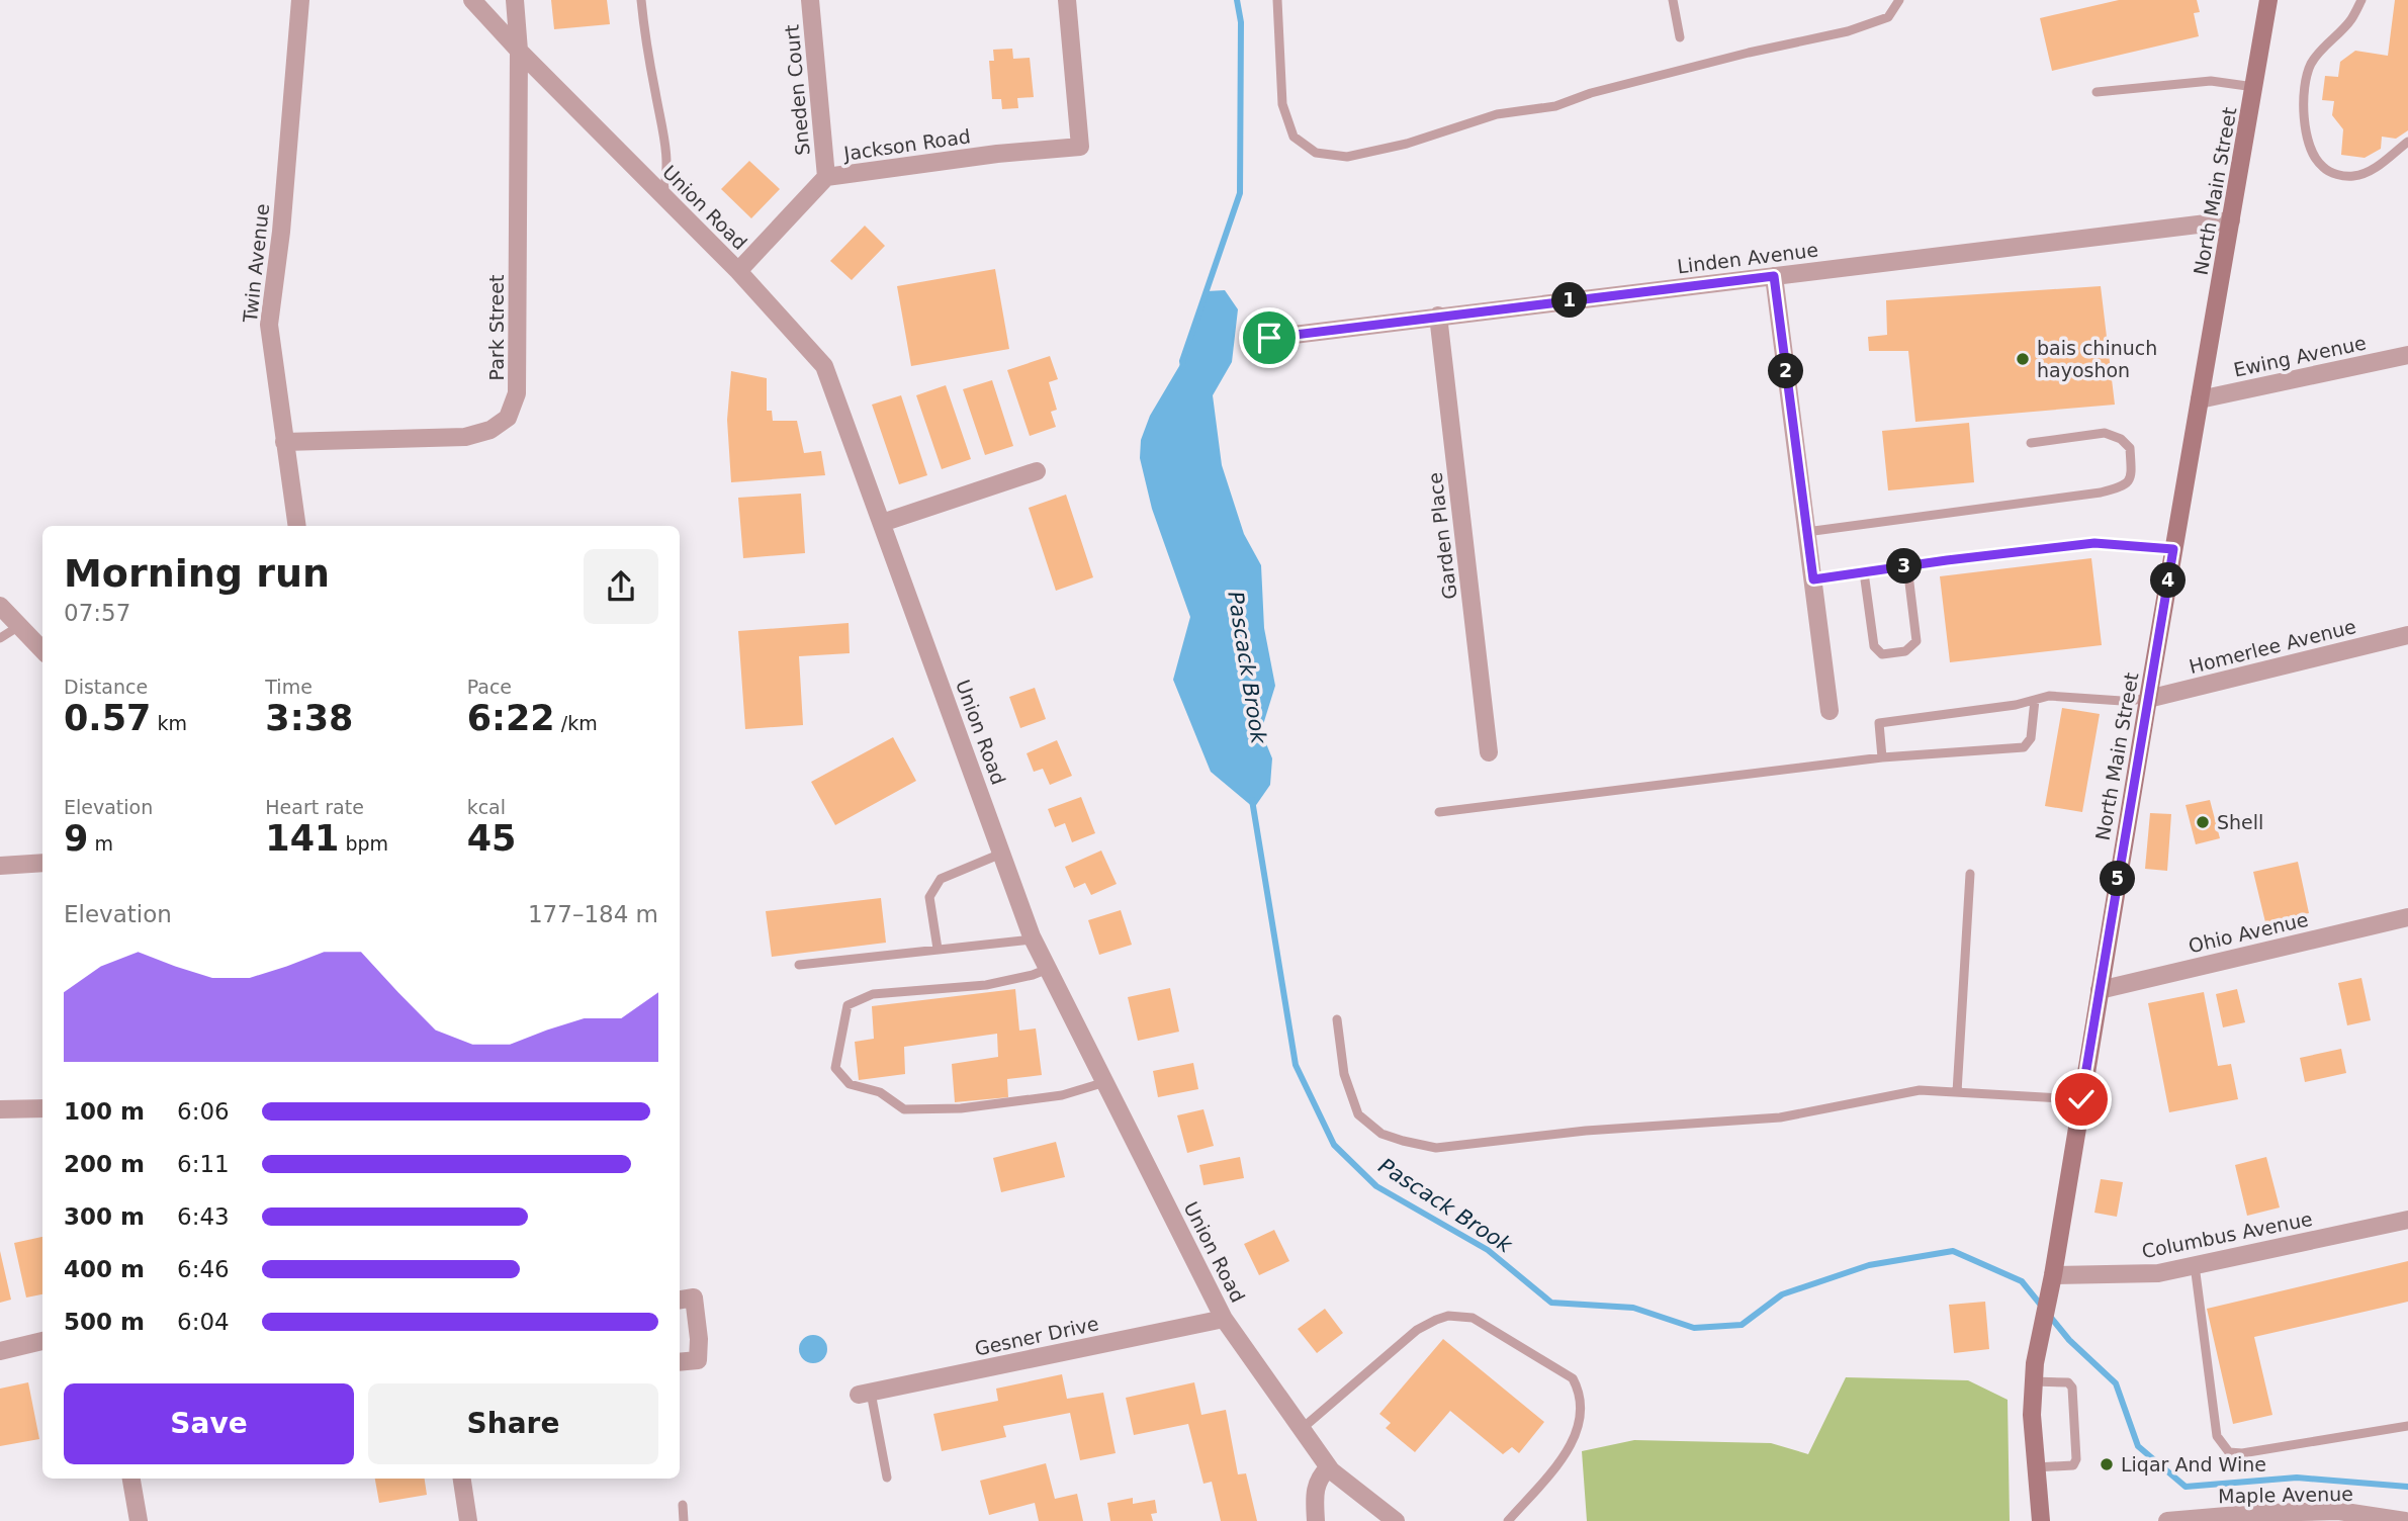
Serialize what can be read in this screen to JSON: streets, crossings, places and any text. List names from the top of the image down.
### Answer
{
  "streets": {
    "main road": ["North Main Street"],
    "street": [
      "Sneden Court",
      "Jackson Road",
      "Union Road",
      "Linden Avenue",
      "Twin Avenue",
      "Park Street",
      "Ewing Avenue",
      "Garden Place",
      "Homerlee Avenue",
      "Ohio Avenue",
      "Columbus Avenue",
      "Gesner Drive",
      "Maple Avenue"
    ]
  },
  "crossings": [
    ["Sneden Court", "Jackson Road"],
    ["Jackson Road", "Union Road"],
    ["North Main Street", "Linden Avenue"],
    ["North Main Street", "Ewing Avenue"],
    ["North Main Street", "Homerlee Avenue"],
    ["North Main Street", "Ohio Avenue"],
    ["North Main Street", "Columbus Avenue"],
    ["Union Road", "Park Street"],
    ["Union Road", "Gesner Drive"],
    ["Linden Avenue", "Garden Place"],
    ["Twin Avenue", "Park Street"]
  ],
  "water": ["Pascack Brook"],
  "places": ["bais chinuch hayoshon", "Shell", "Liqar And Wine"],
  "page": {
    "pins": [
      "1",
      "2",
      "3",
      "4",
      "5"
    ],
    "heading": ["Morning run", "07:57"],
    "stats": [
      ["Distance", "0.57 km"],
      ["Time", "3:38"],
      ["Pace", "6:22 /km"],
      ["Elevation", "9 m"],
      ["Heart rate", "141 bpm"],
      ["kcal", "45"]
    ],
    "chart": ["Elevation", "177–184 m"],
    "list": [
      {
        "name": "100 m",
        "note": "6:06"
      },
      {
        "name": "200 m",
        "note": "6:11"
      },
      {
        "name": "300 m",
        "note": "6:43"
      },
      {
        "name": "400 m",
        "note": "6:46"
      },
      {
        "name": "500 m",
        "note": "6:04"
      }
    ],
    "buttons": ["Save", "Share"]
  }
}
